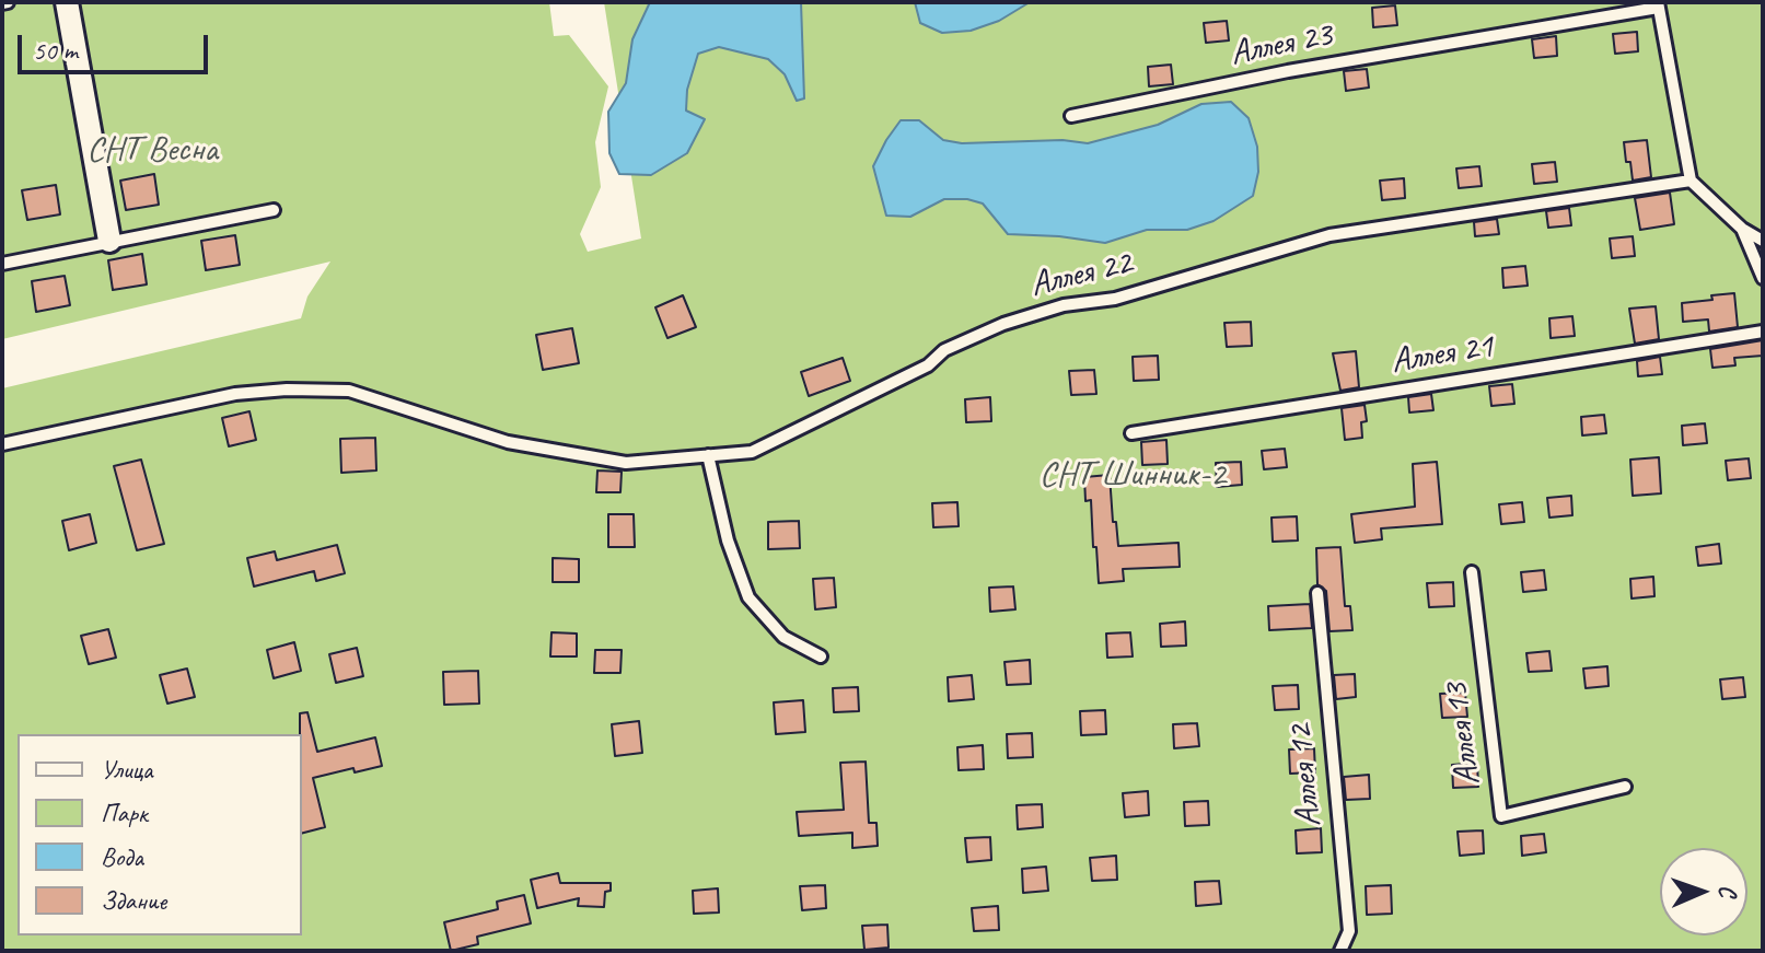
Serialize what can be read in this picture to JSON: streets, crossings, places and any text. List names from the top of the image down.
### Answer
{
  "streets": {
    "lane": [
      "Аллея 23",
      "Аллея 22",
      "Аллея 21",
      "Аллея 13",
      "Аллея 12"
    ]
  },
  "parks": ["СНТ Весна", "СНТ Шинник-2"],
  "legend": [
    "Улица",
    "Парк",
    "Вода",
    "Здание"
  ],
  "scale_bar": "50 m",
  "north": "right"
}
